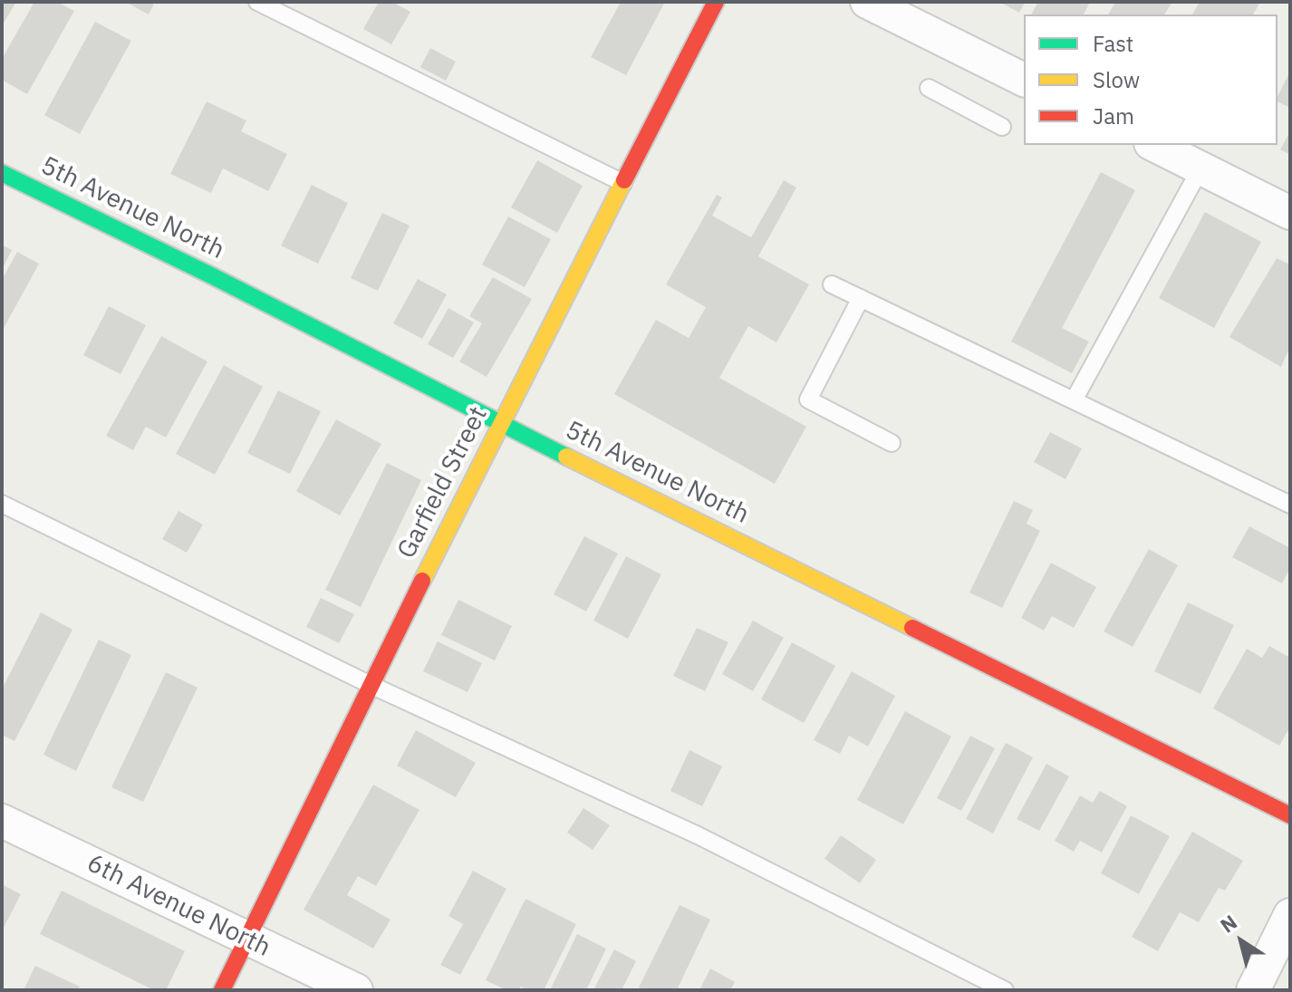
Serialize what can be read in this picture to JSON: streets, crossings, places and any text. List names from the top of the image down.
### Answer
{
  "streets": {
    "street": ["5th Avenue North", "Garfield Street", "6th Avenue North"]
  },
  "crossings": [
    ["5th Avenue North", "Garfield Street"],
    ["Garfield Street", "6th Avenue North"]
  ],
  "legend": ["Fast", "Slow", "Jam"],
  "north": "top left"
}
